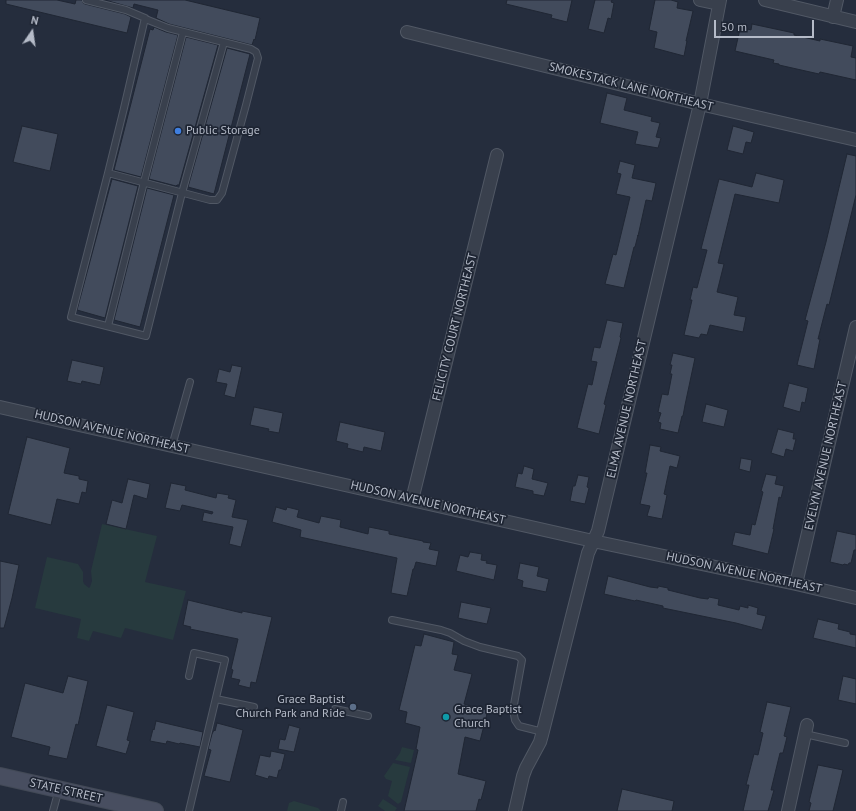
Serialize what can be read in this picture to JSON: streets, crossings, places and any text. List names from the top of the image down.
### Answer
{
  "streets": {
    "main road": ["STATE STREET"],
    "street": [
      "SMOKESTACK LANE NORTHEAST",
      "FELICITY COURT NORTHEAST",
      "ELMA AVENUE NORTHEAST",
      "HUDSON AVENUE NORTHEAST",
      "EVELYN AVENUE NORTHEAST"
    ]
  },
  "crossings": [
    ["SMOKESTACK LANE NORTHEAST", "ELMA AVENUE NORTHEAST"],
    ["FELICITY COURT NORTHEAST", "HUDSON AVENUE NORTHEAST"],
    ["ELMA AVENUE NORTHEAST", "HUDSON AVENUE NORTHEAST"],
    ["HUDSON AVENUE NORTHEAST", "EVELYN AVENUE NORTHEAST"]
  ],
  "places": ["Public Storage", "Grace Baptist Church Park and Ride", "Grace Baptist Church"],
  "scale_bar": "50 m",
  "north": "top"
}
